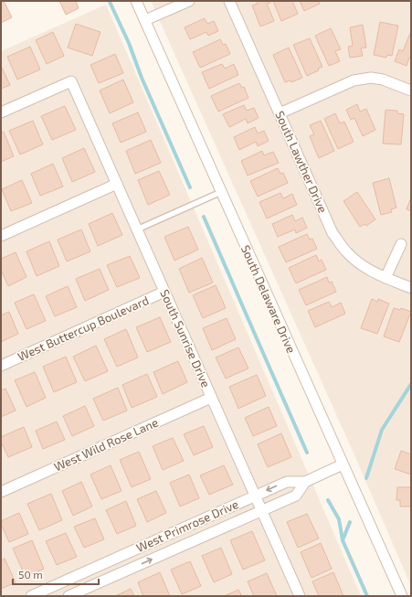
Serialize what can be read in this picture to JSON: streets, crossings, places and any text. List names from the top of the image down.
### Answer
{
  "streets": {
    "street": [
      "South Lawther Drive",
      "South Delaware Drive",
      "West Buttercup Boulevard",
      "South Sunrise Drive",
      "West Wild Rose Lane",
      "West Primrose Drive"
    ]
  },
  "crossings": [
    ["South Delaware Drive", "West Primrose Drive"],
    ["West Buttercup Boulevard", "South Sunrise Drive"],
    ["South Sunrise Drive", "West Wild Rose Lane"],
    ["South Sunrise Drive", "West Primrose Drive"]
  ],
  "scale_bar": "50 m"
}
